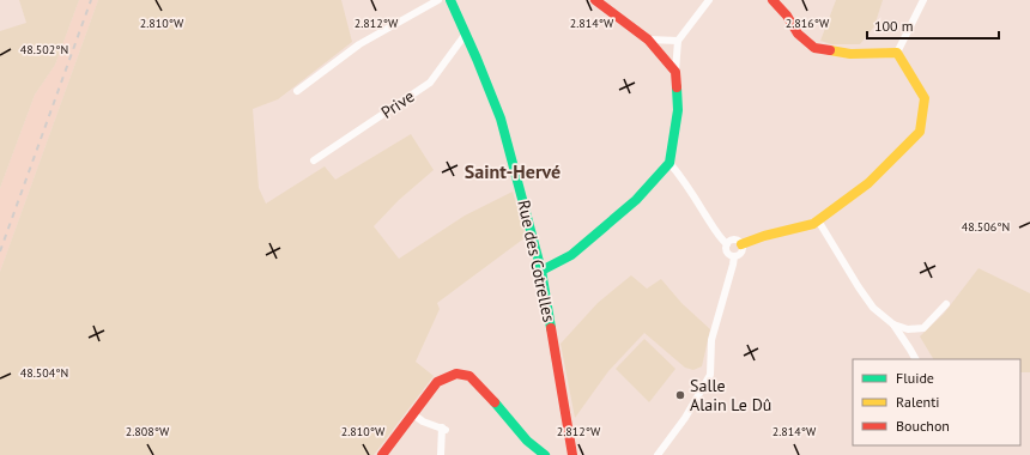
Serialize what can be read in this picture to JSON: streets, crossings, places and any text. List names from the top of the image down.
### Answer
{
  "streets": {
    "street": ["Prive", "Rue des Cotrelles"]
  },
  "crossings": [
    ["Prive", "Rue des Cotrelles"]
  ],
  "districts": ["Saint-Hervé"],
  "places": ["Salle Alain Le Dû"],
  "legend": ["Fluide", "Ralenti", "Bouchon"],
  "scale_bar": "100 m",
  "coordinates": [
    "2.810°W",
    "2.812°W",
    "2.814°W",
    "2.816°W",
    "48.502°N",
    "48.506°N",
    "48.504°N",
    "2.808°W"
  ]
}
